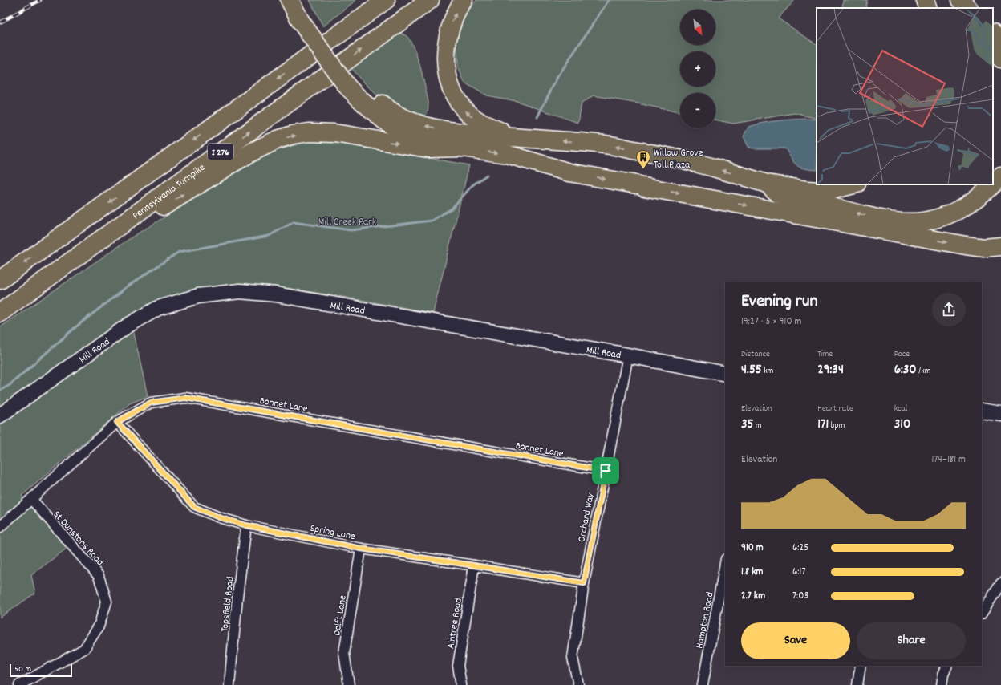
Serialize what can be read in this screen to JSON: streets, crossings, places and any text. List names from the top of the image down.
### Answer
{
  "streets": {
    "highway": ["I 276", "Pennsylvania Turnpike"],
    "street": [
      "Mill Road",
      "Bonnet Lane",
      "Orchard Way",
      "Spring Lane",
      "St Dunstans Road",
      "Topsfield Road",
      "Delft Lane",
      "Hampton Road",
      "Aintree Road"
    ]
  },
  "crossings": [
    ["Mill Road", "Orchard Way"],
    ["Bonnet Lane", "Orchard Way"],
    ["Bonnet Lane", "Spring Lane"],
    ["Bonnet Lane", "St Dunstans Road"],
    ["Orchard Way", "Spring Lane"],
    ["Spring Lane", "Topsfield Road"],
    ["Spring Lane", "Delft Lane"],
    ["Spring Lane", "Aintree Road"]
  ],
  "parks": ["Mill Creek Park"],
  "places": {
    "building": ["Willow Grove Toll Plaza"]
  },
  "scale_bar": "50 m",
  "north": "bottom right",
  "page": {
    "map_buttons": ["+", "−"],
    "heading": ["Evening run", "19:27 · 5 × 910 m"],
    "stats": [
      ["Distance", "4.55 km"],
      ["Time", "29:34"],
      ["Pace", "6:30 /km"],
      ["Elevation", "35 m"],
      ["Heart rate", "171 bpm"],
      ["kcal", "310"]
    ],
    "chart": ["Elevation", "174–181 m"],
    "list": [
      {
        "name": "910 m",
        "note": "6:25"
      },
      {
        "name": "1.8 km",
        "note": "6:17"
      },
      {
        "name": "2.7 km",
        "note": "7:03"
      }
    ],
    "buttons": ["Save", "Share"],
    "scale": "50 m"
  }
}
